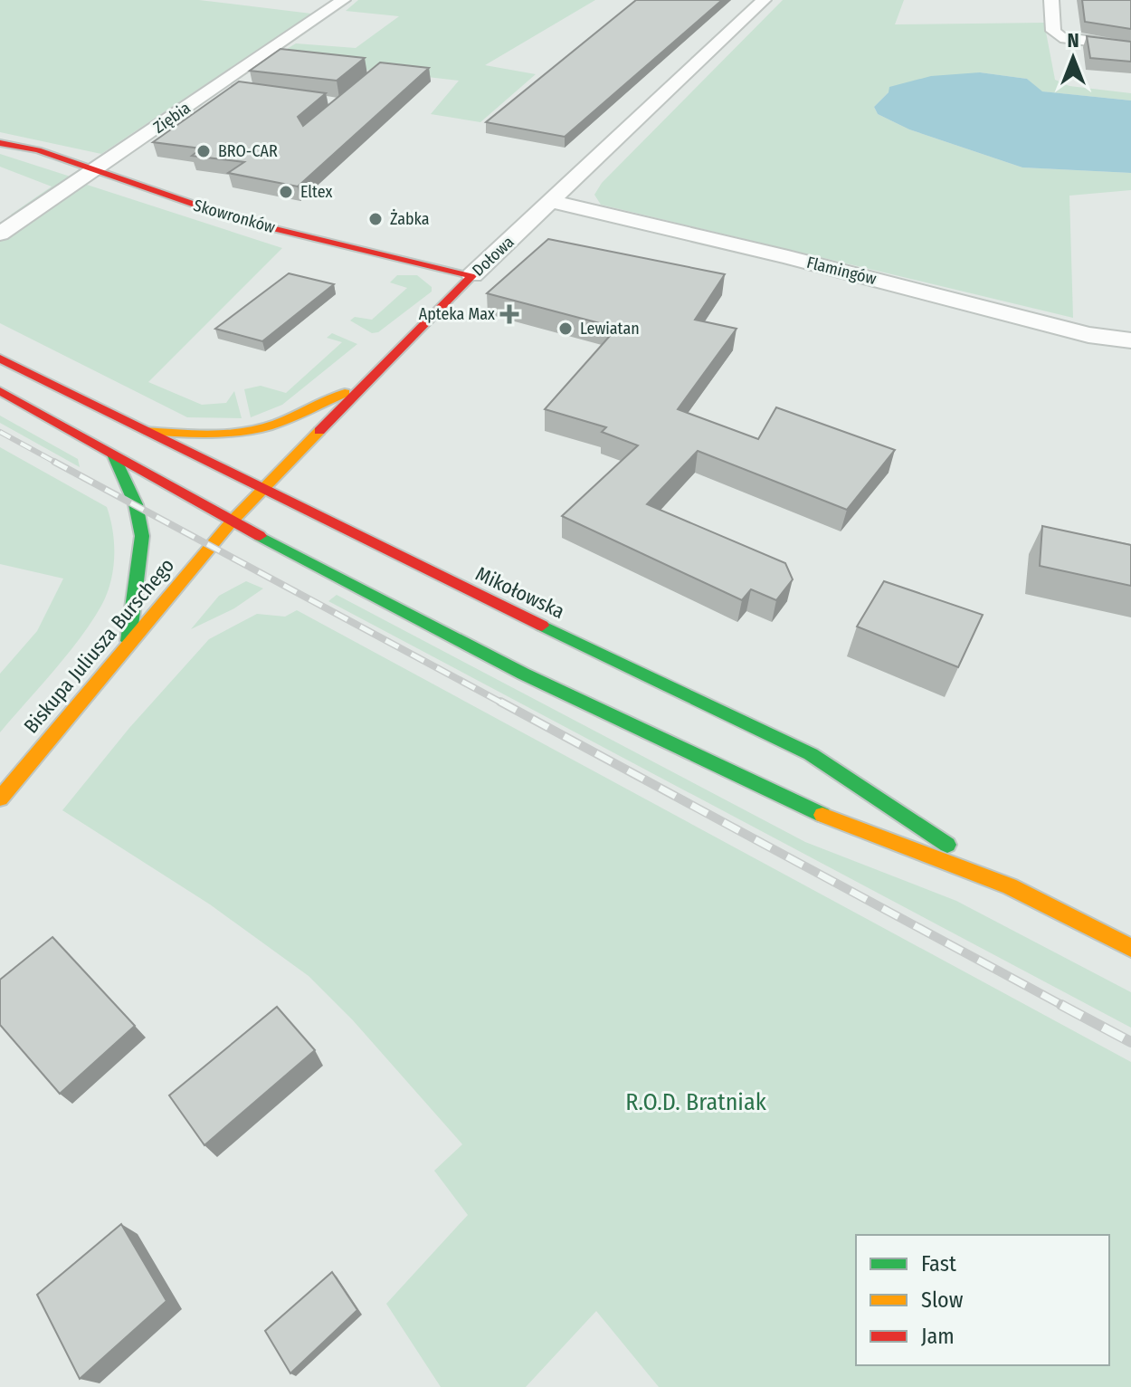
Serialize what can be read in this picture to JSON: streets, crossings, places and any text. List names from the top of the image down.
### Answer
{
  "streets": {
    "main road": [
      "Skowronków",
      "Dołowa",
      "Mikołowska",
      "Biskupa Juliusza Burschego"
    ],
    "street": ["Ziębia", "Flamingów"]
  },
  "crossings": [
    ["Ziębia", "Skowronków"],
    ["Skowronków", "Dołowa"],
    ["Dołowa", "Flamingów"],
    ["Dołowa", "Mikołowska"],
    ["Dołowa", "Biskupa Juliusza Burschego"],
    ["Mikołowska", "Biskupa Juliusza Burschego"]
  ],
  "parks": ["R.O.D. Bratniak"],
  "places": {
    "other": [
      "BRO-CAR",
      "Eltex",
      "Żabka",
      "Lewiatan"
    ],
    "health": ["Apteka Max"]
  },
  "legend": ["Fast", "Slow", "Jam"],
  "north": "top"
}
